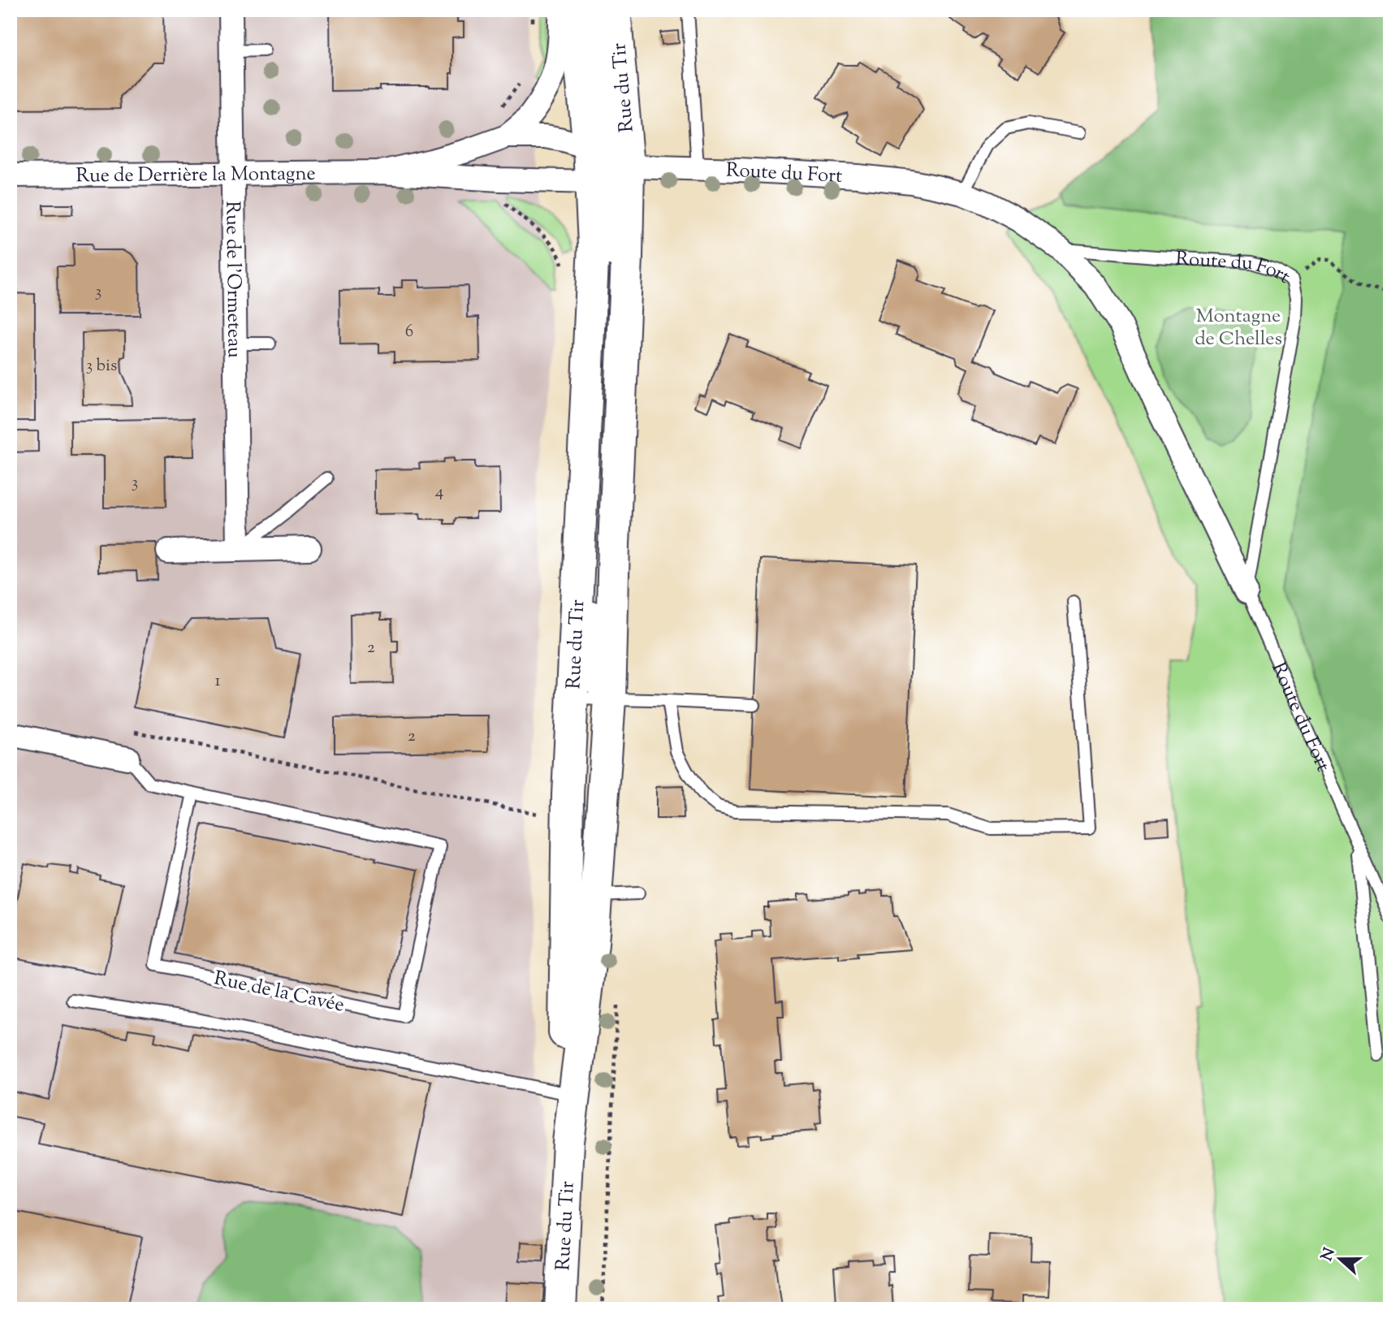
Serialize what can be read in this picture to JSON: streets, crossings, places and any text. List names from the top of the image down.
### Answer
{
  "streets": {
    "main road": ["Rue du Tir"],
    "street": ["Route du Fort", "Rue de Derrière la Montagne", "Rue de l'Ormeteau"],
    "lane": ["Rue de la Cavée"]
  },
  "crossings": [
    ["Rue du Tir", "Route du Fort"],
    ["Rue du Tir", "Rue de Derrière la Montagne"],
    ["Route du Fort", "Rue de Derrière la Montagne"],
    ["Rue de Derrière la Montagne", "Rue de l'Ormeteau"]
  ],
  "parks": ["Montagne de Chelles"],
  "house_numbers": [
    "3",
    "6",
    "3 bis",
    "3",
    "4",
    "2",
    "1",
    "2"
  ],
  "north": "left"
}
